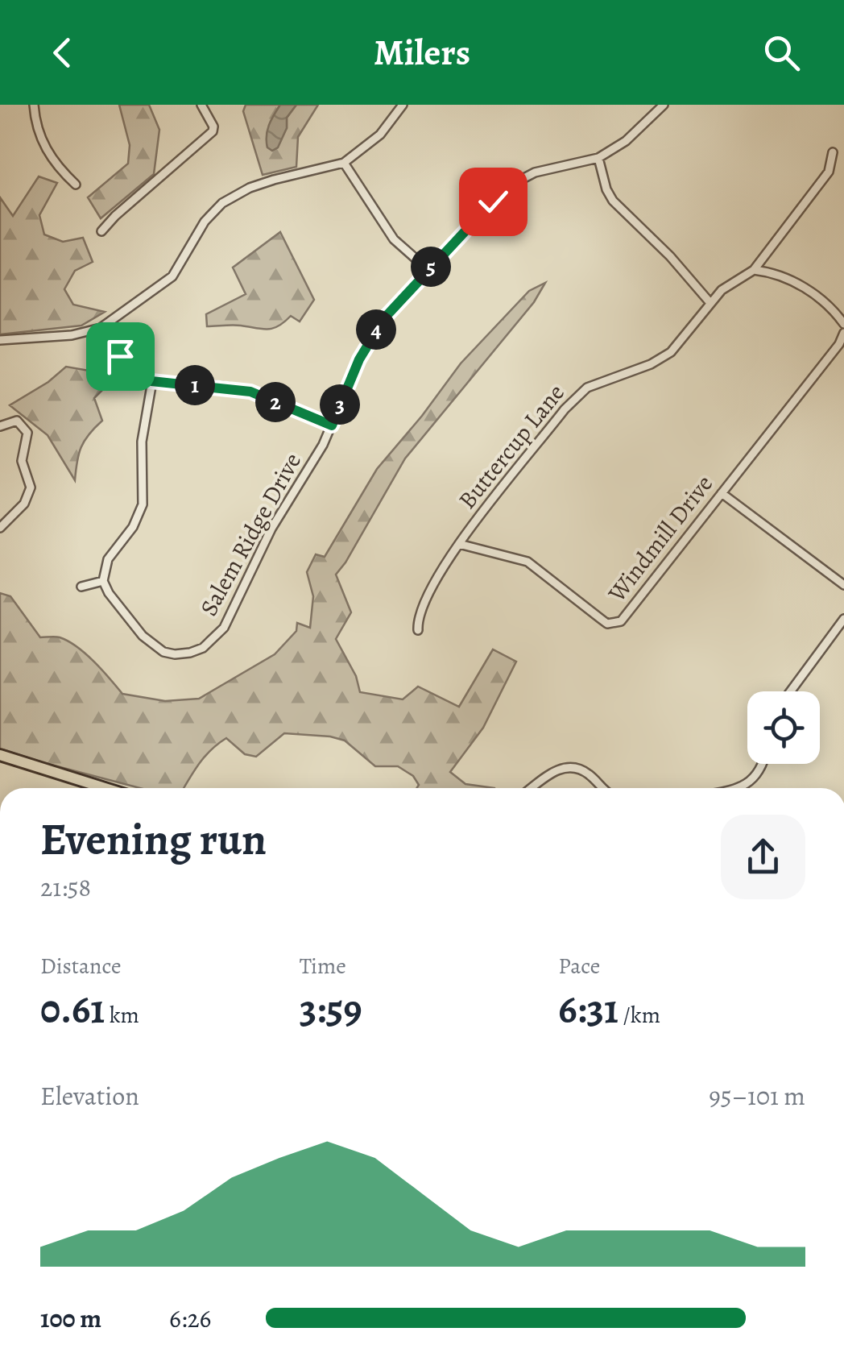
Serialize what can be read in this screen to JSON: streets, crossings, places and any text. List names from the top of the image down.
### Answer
{
  "streets": {
    "street": ["Buttercup Lane", "Salem Ridge Drive", "Windmill Drive"]
  },
  "crossings": [
    ["Buttercup Lane", "Windmill Drive"]
  ],
  "page": {
    "header": "Milers",
    "pins": [
      "5",
      "4",
      "1",
      "2",
      "3"
    ],
    "heading": ["Evening run", "21:58"],
    "stats": [
      ["Distance", "0.61 km"],
      ["Time", "3:59"],
      ["Pace", "6:31 /km"]
    ],
    "chart": ["Elevation", "95–101 m"],
    "list": [
      {
        "name": "100 m",
        "note": "6:26"
      }
    ]
  }
}
